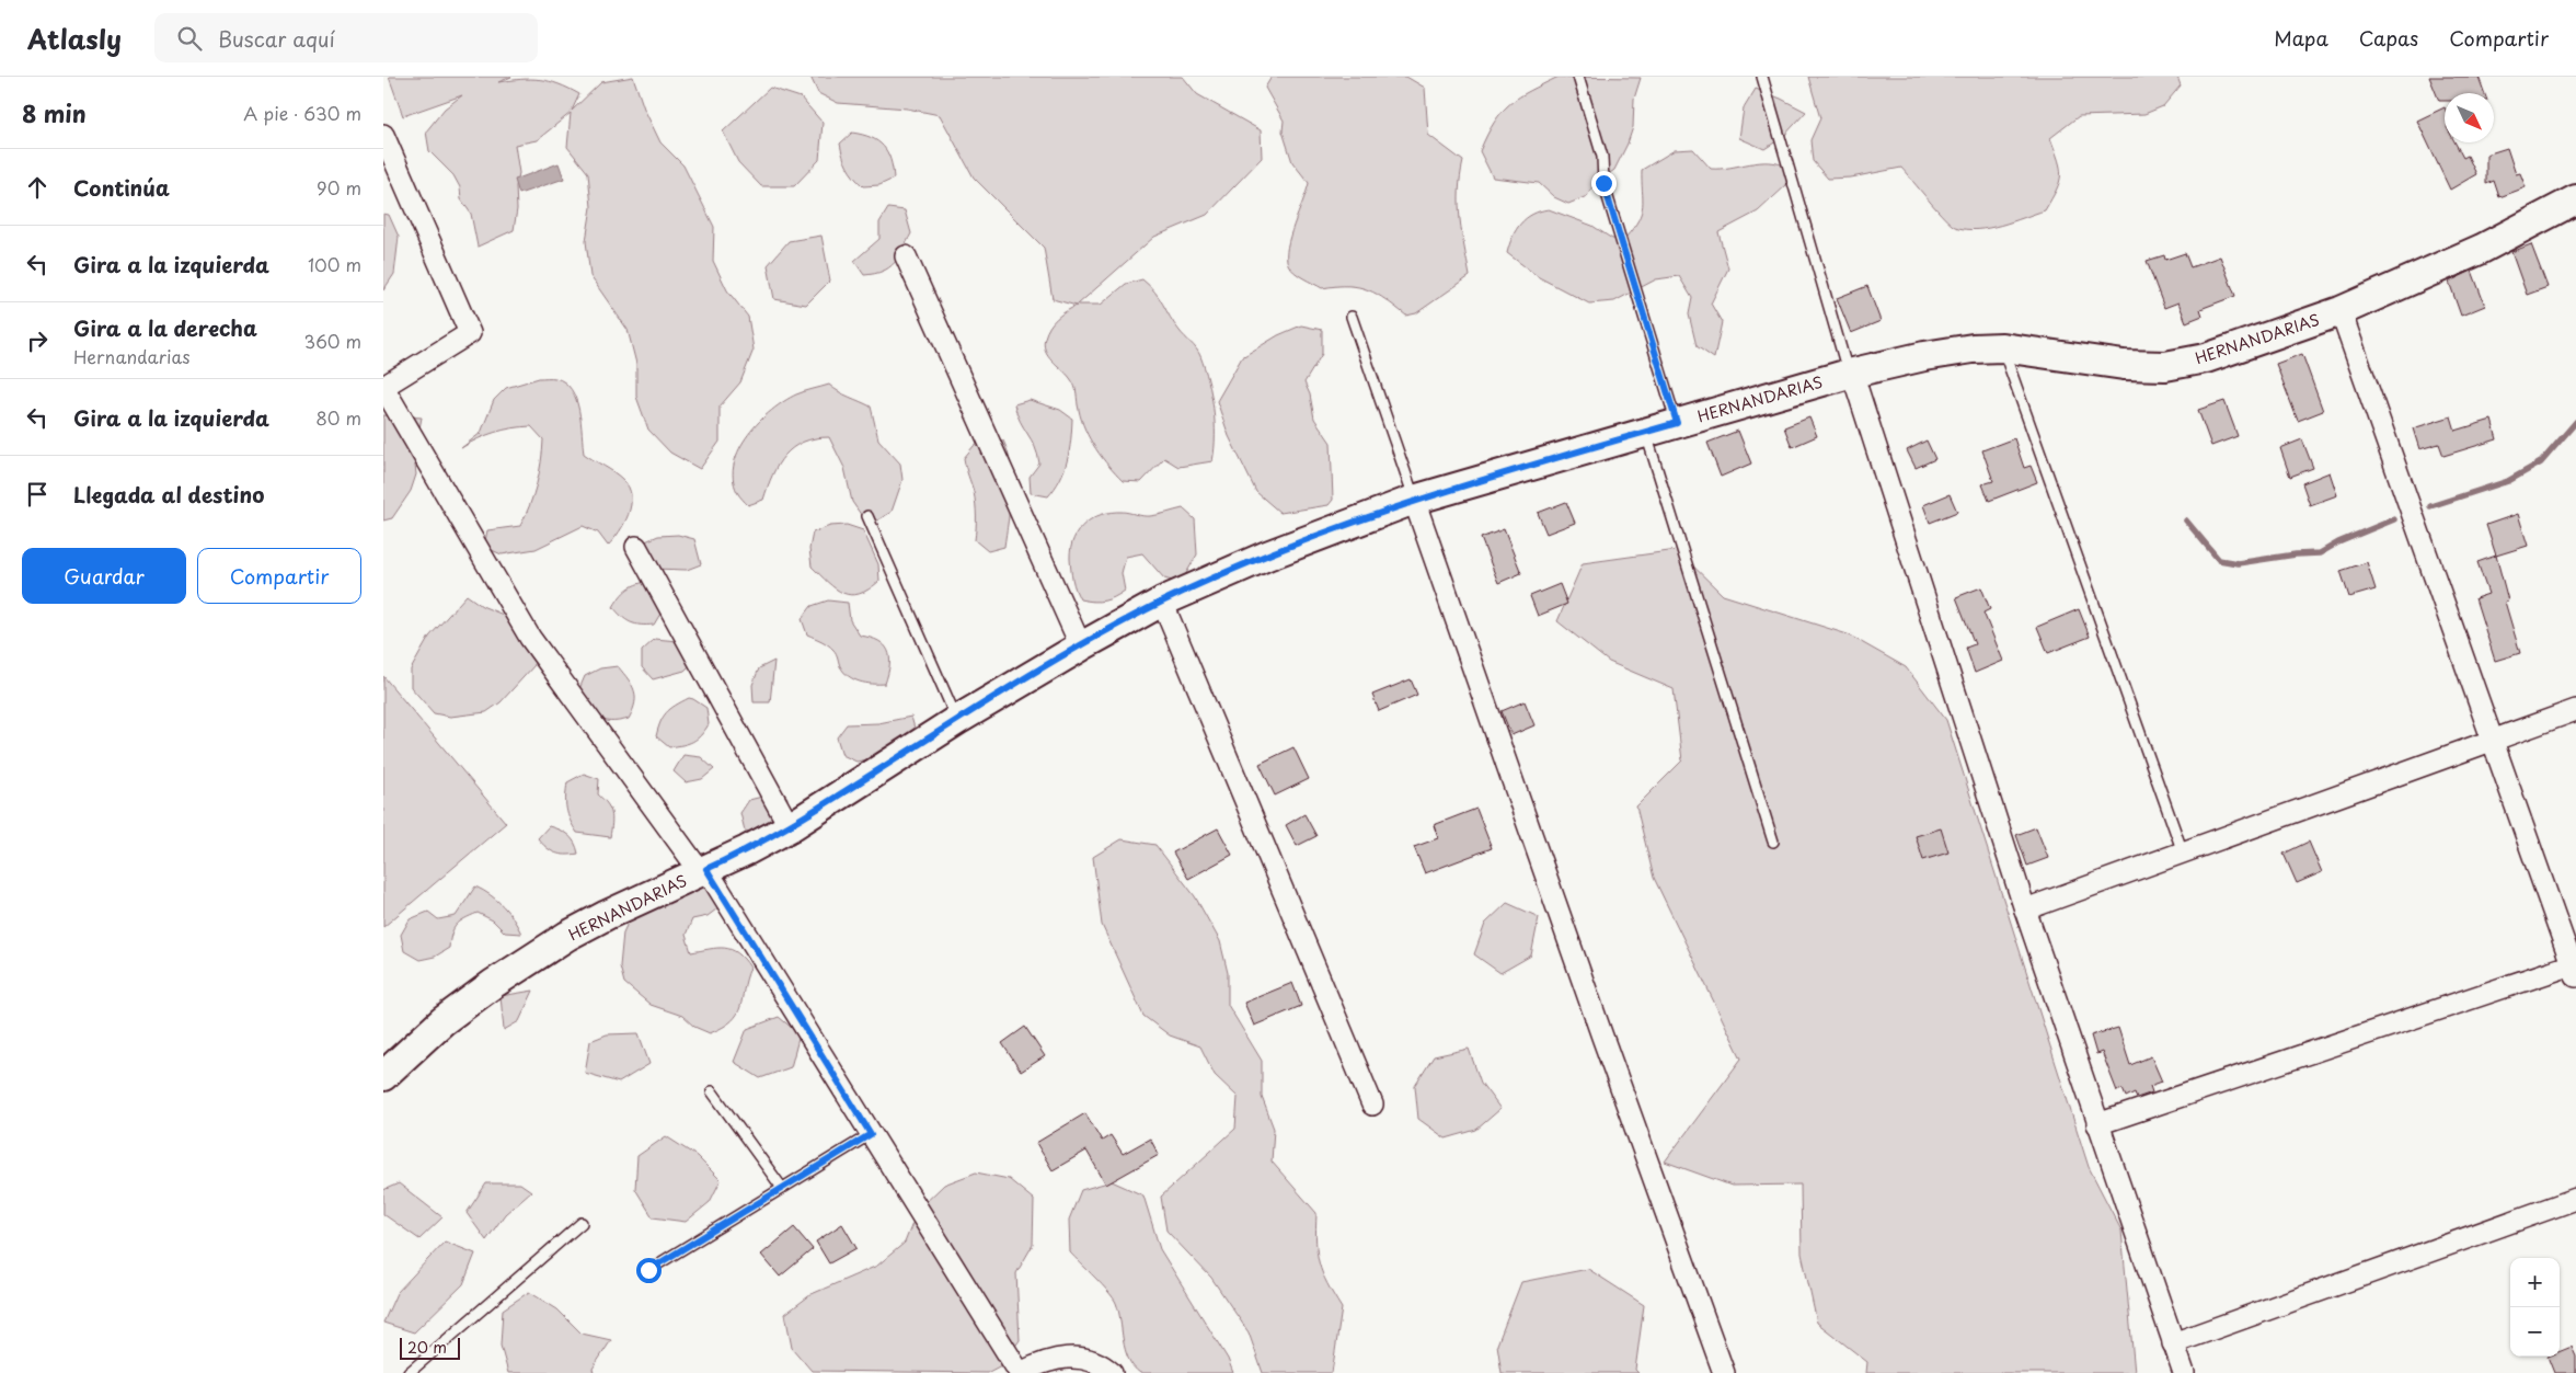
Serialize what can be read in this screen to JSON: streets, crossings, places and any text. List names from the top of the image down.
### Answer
{
  "streets": {
    "street": ["HERNANDARIAS"]
  },
  "scale_bar": "20 m",
  "north": "bottom right",
  "page": {
    "header": "Atlasly",
    "search": "Buscar aquí",
    "nav": ["Mapa", "Capas", "Compartir"],
    "heading": ["8 min", "A pie · 630 m"],
    "list": [
      ["Continúa", "90 m"],
      ["Gira a la izquierda", "100 m"],
      ["Gira a la derecha", "Hernandarias", "360 m"],
      ["Gira a la izquierda", "80 m"],
      "Llegada al destino"
    ],
    "buttons": ["Guardar", "Compartir"],
    "map_buttons": ["+", "−"],
    "scale": "20 m"
  }
}
